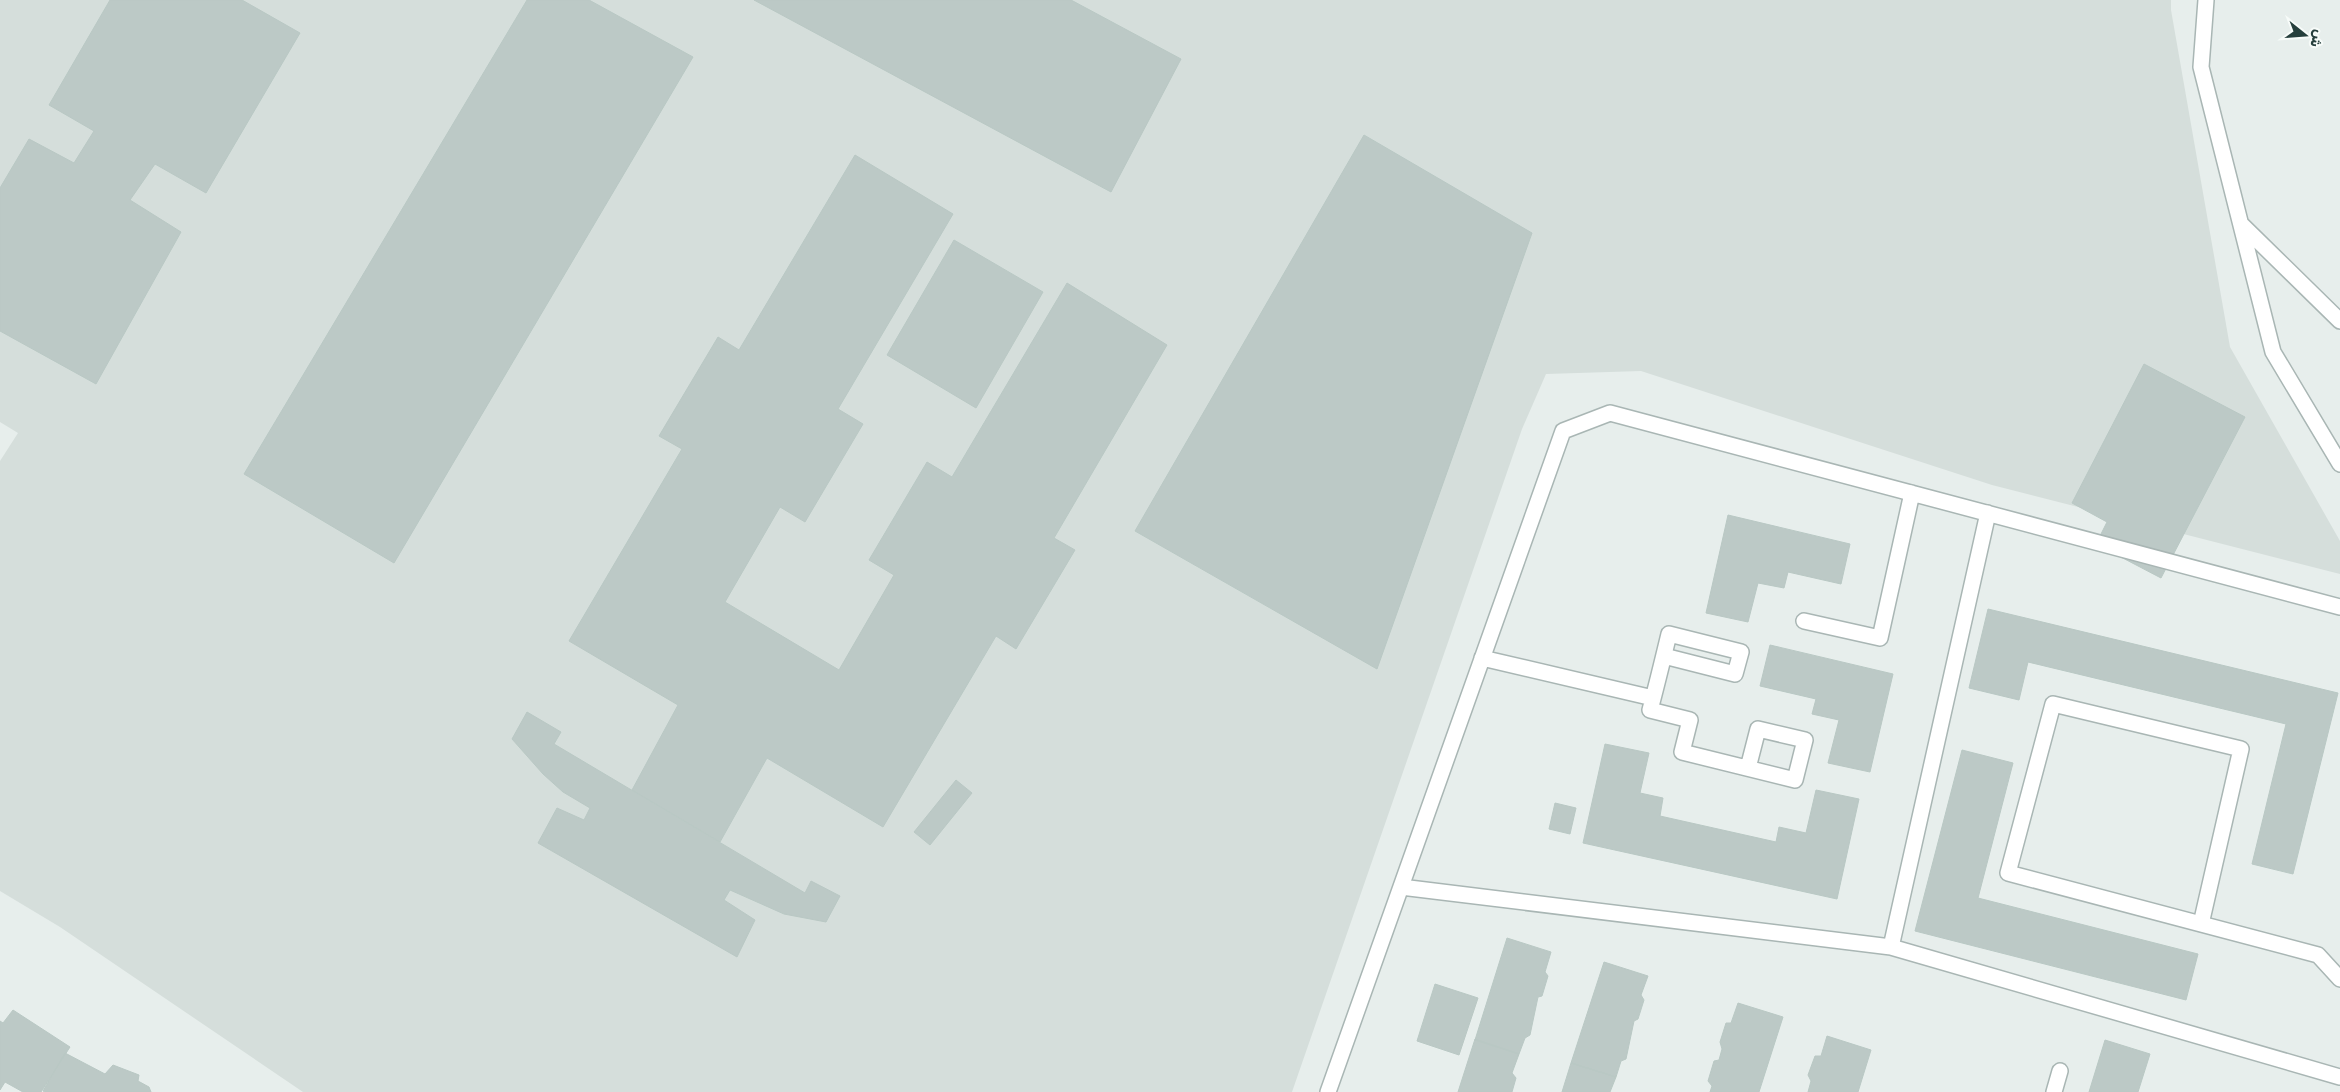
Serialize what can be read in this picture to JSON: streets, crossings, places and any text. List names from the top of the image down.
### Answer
{
  "north": "right"
}
